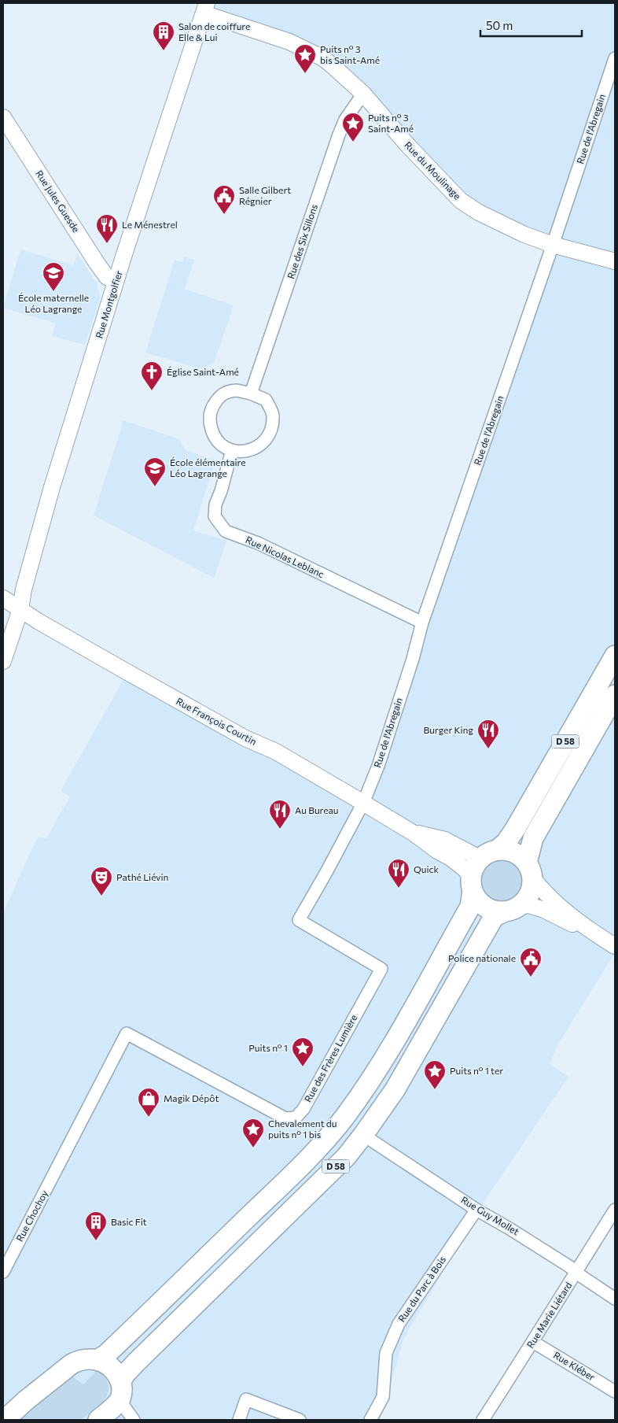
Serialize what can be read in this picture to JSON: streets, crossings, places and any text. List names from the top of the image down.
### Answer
{
  "streets": {
    "main road": ["D 58"],
    "street": [
      "Rue de l'Abregain",
      "Rue du Moulinage",
      "Rue Jules Guesde",
      "Rue des Six Sillons",
      "Rue Montgolfier",
      "Rue Nicolas Leblanc",
      "Rue François Courtin",
      "Rue des Frères Lumière",
      "Rue Chochoy",
      "Rue Guy Mollet",
      "Rue du Parc à Bois",
      "Rue Marie Liétard",
      "Rue Kléber"
    ]
  },
  "crossings": [
    ["Rue de l'Abregain", "Rue du Moulinage"],
    ["Rue de l'Abregain", "Rue Nicolas Leblanc"],
    ["Rue de l'Abregain", "Rue François Courtin"],
    ["Rue de l'Abregain", "Rue des Frères Lumière"],
    ["Rue du Moulinage", "Rue des Six Sillons"],
    ["Rue du Moulinage", "Rue Montgolfier"],
    ["Rue Jules Guesde", "Rue Montgolfier"],
    ["Rue des Six Sillons", "Rue Nicolas Leblanc"],
    ["Rue Montgolfier", "Rue François Courtin"],
    ["Rue François Courtin", "D 58"],
    ["Rue François Courtin", "Rue des Frères Lumière"],
    ["D 58", "Rue Guy Mollet"],
    ["Rue des Frères Lumière", "Rue Chochoy"],
    ["Rue Guy Mollet", "Rue du Parc à Bois"],
    ["Rue Guy Mollet", "Rue Marie Liétard"],
    ["Rue Marie Liétard", "Rue Kléber"]
  ],
  "places": {
    "building": ["Salon de coiffure Elle & Lui", "Basic Fit"],
    "place": [
      "Puits n° 3 bis Saint-Amé",
      "Puits n° 3 Saint-Amé",
      "Puits n° 1",
      "Puits n° 1 ter",
      "Chevalement du puits n° 1 bis"
    ],
    "public building": ["Salle Gilbert Régnier", "Police nationale"],
    "restaurant": [
      "Le Ménestrel",
      "Burger King",
      "Au Bureau",
      "Quick"
    ],
    "school or university": ["École maternelle Léo Lagrange", "École élémentaire Léo Lagrange"],
    "church": ["Église Saint-Amé"],
    "theatre": ["Pathé Liévin"],
    "shop": ["Magik Dépôt"]
  },
  "scale_bar": "50 m"
}
